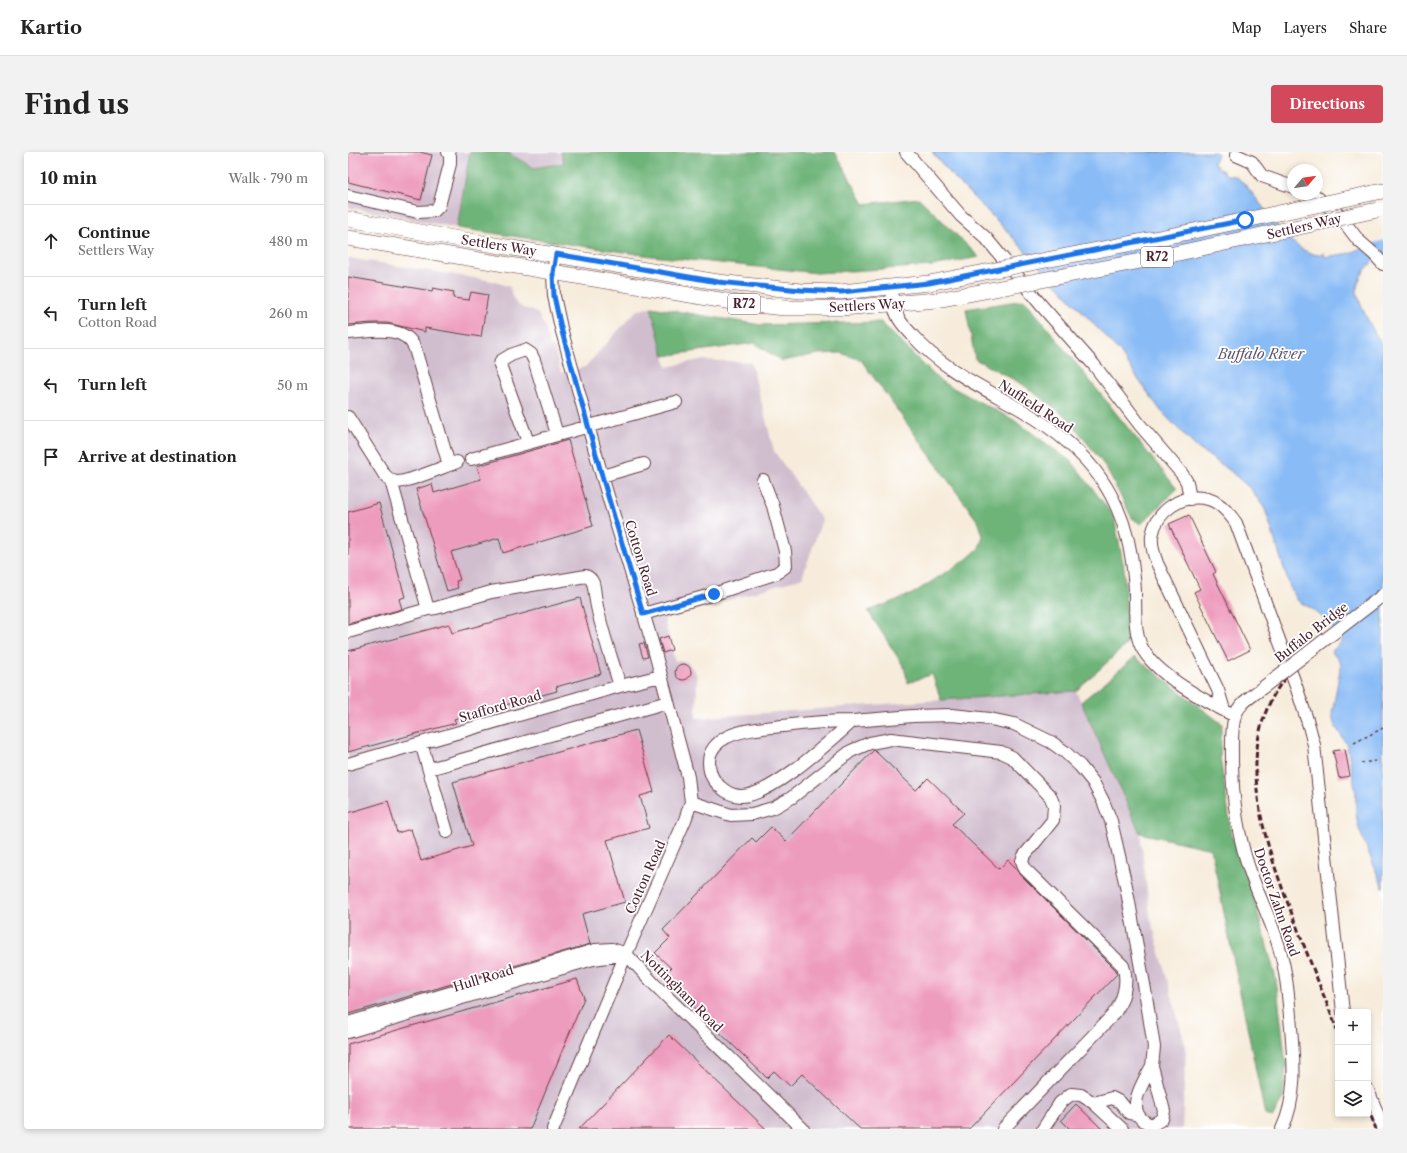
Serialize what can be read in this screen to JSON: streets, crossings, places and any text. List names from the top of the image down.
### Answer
{
  "streets": {
    "main road": ["Settlers Way", "R72"],
    "street": [
      "Nuffield Road",
      "Cotton Road",
      "Buffalo Bridge",
      "Stafford Road",
      "Doctor Zahn Road",
      "Hull Road",
      "Nottingham Road"
    ]
  },
  "crossings": [
    ["Settlers Way", "Nuffield Road"],
    ["Settlers Way", "Cotton Road"],
    ["Nuffield Road", "Buffalo Bridge"],
    ["Nuffield Road", "Doctor Zahn Road"],
    ["Cotton Road", "Stafford Road"],
    ["Cotton Road", "Hull Road"],
    ["Cotton Road", "Nottingham Road"],
    ["Buffalo Bridge", "Doctor Zahn Road"],
    ["Hull Road", "Nottingham Road"]
  ],
  "water": ["Buffalo River"],
  "north": "top right",
  "page": {
    "header": "Kartio",
    "nav": ["Map", "Layers", "Share"],
    "buttons": "Directions",
    "title": "Find us",
    "heading": ["10 min", "Walk · 790 m"],
    "list": [
      ["Continue", "Settlers Way", "480 m"],
      ["Turn left", "Cotton Road", "260 m"],
      ["Turn left", "50 m"],
      "Arrive at destination"
    ],
    "map_buttons": ["+", "−"]
  }
}
